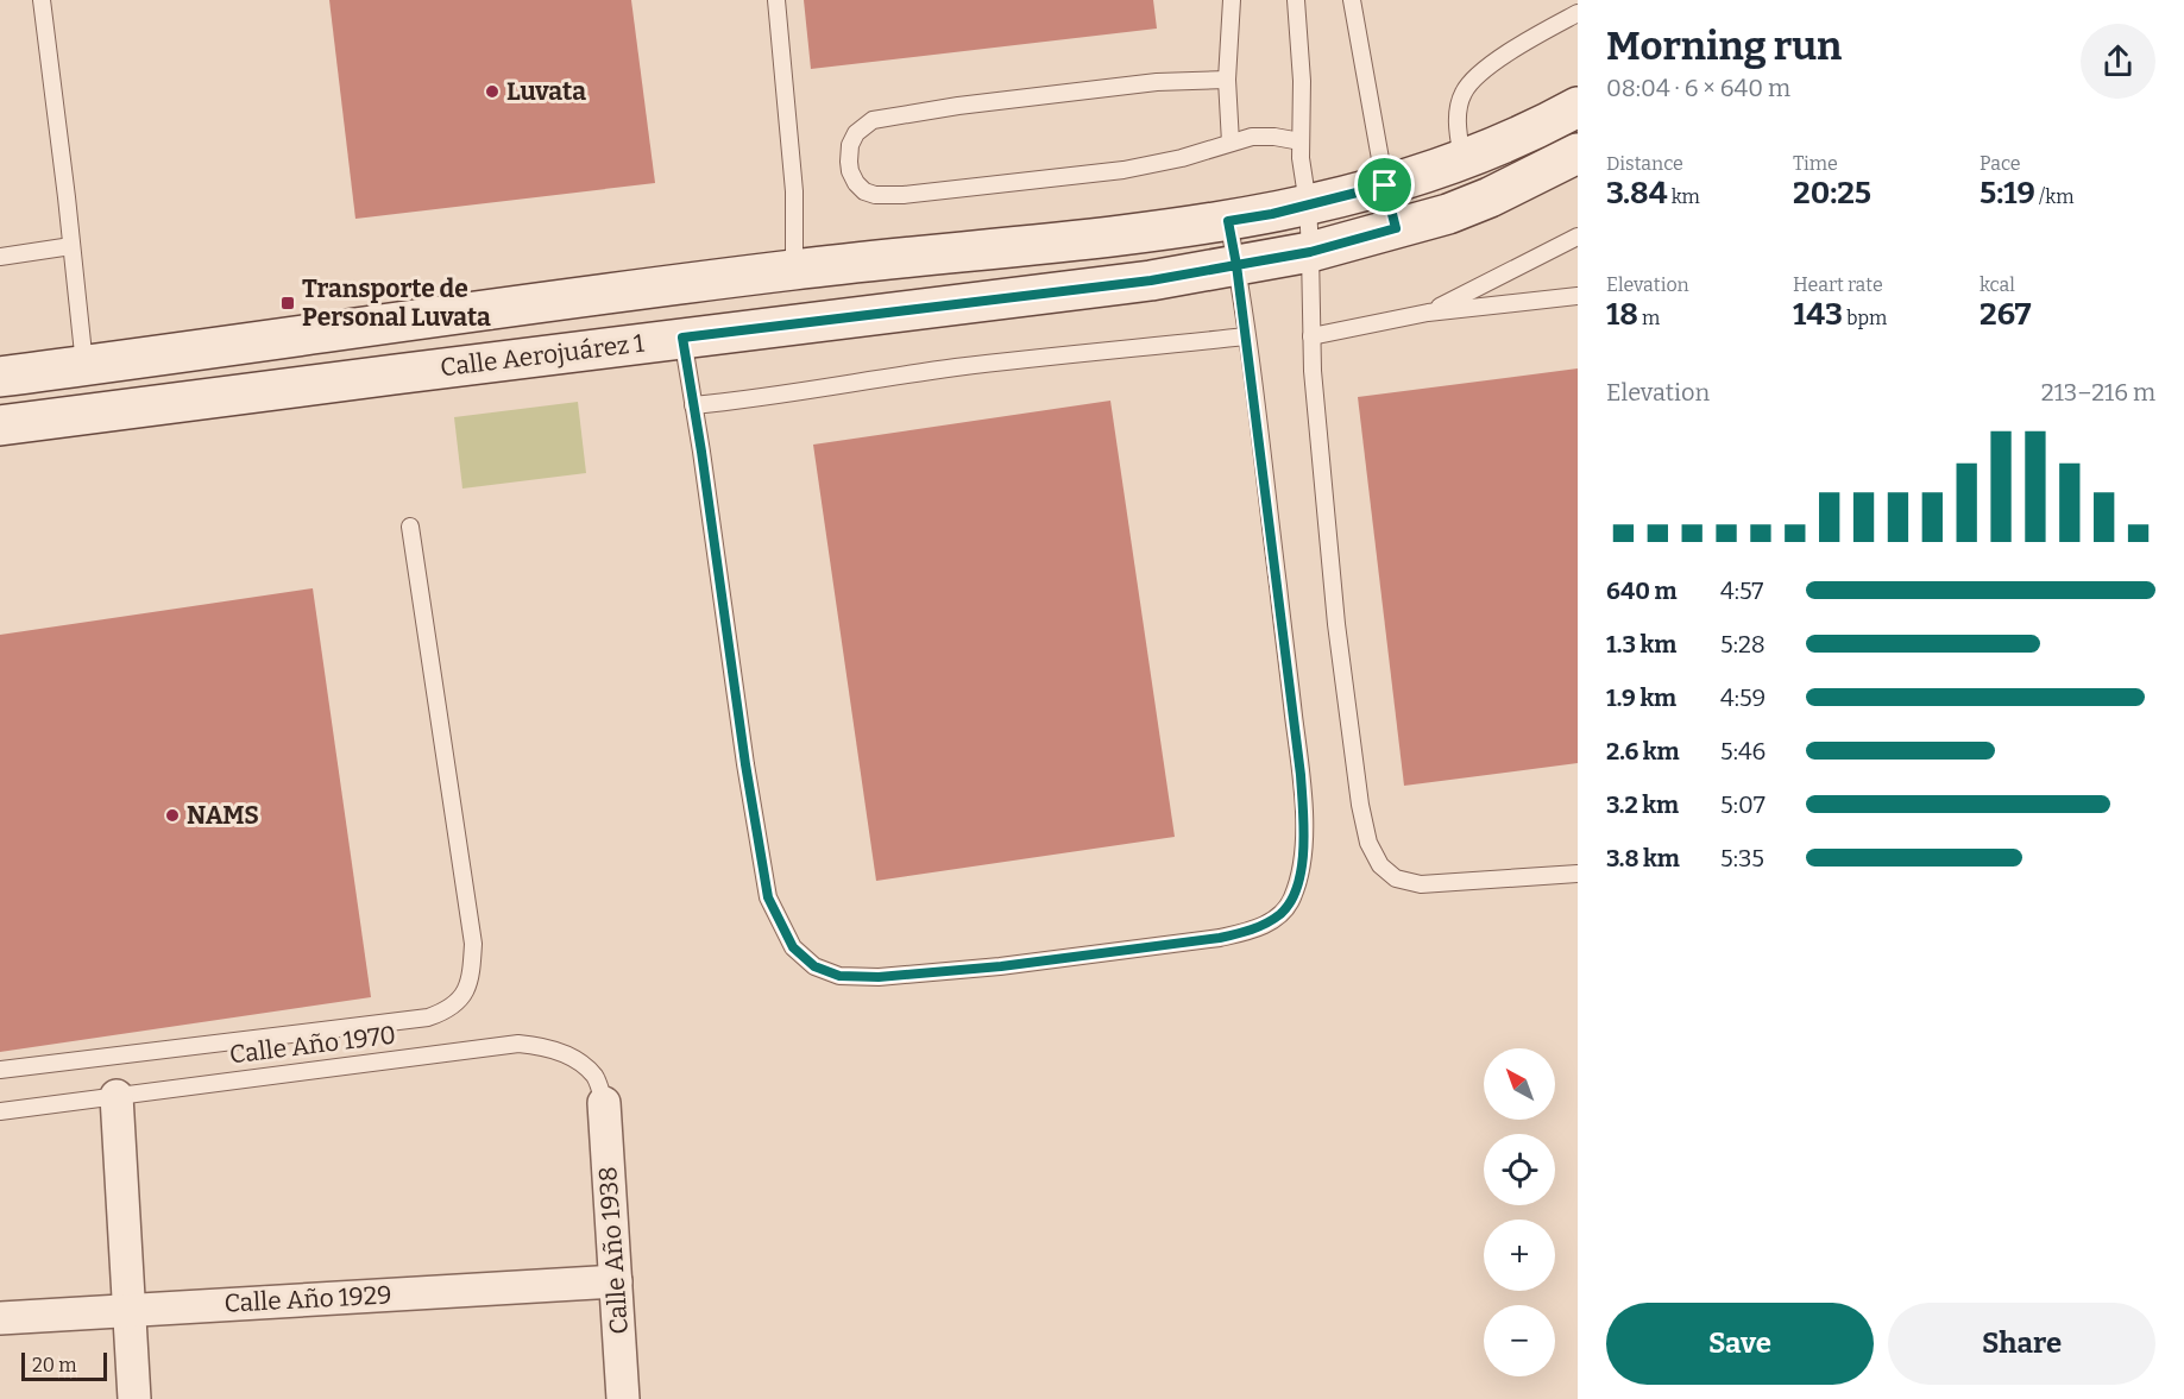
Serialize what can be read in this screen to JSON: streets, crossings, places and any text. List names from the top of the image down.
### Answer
{
  "streets": {
    "street": ["Calle Aerojuárez 1", "Calle Año 1938", "Calle Año 1929"],
    "lane": ["Calle Año 1970"]
  },
  "crossings": [
    ["Calle Año 1970", "Calle Año 1938"],
    ["Calle Año 1938", "Calle Año 1929"]
  ],
  "places": {
    "other": ["Luvata", "NAMS"],
    "transit": ["Transporte de Personal Luvata"]
  },
  "scale_bar": "20 m",
  "north": "top left",
  "page": {
    "heading": ["Morning run", "08:04 · 6 × 640 m"],
    "stats": [
      ["Distance", "3.84 km"],
      ["Time", "20:25"],
      ["Pace", "5:19 /km"],
      ["Elevation", "18 m"],
      ["Heart rate", "143 bpm"],
      ["kcal", "267"]
    ],
    "chart": ["Elevation", "213–216 m"],
    "list": [
      {
        "name": "640 m",
        "note": "4:57"
      },
      {
        "name": "1.3 km",
        "note": "5:28"
      },
      {
        "name": "1.9 km",
        "note": "4:59"
      },
      {
        "name": "2.6 km",
        "note": "5:46"
      },
      {
        "name": "3.2 km",
        "note": "5:07"
      },
      {
        "name": "3.8 km",
        "note": "5:35"
      }
    ],
    "map_buttons": ["+", "−"],
    "buttons": ["Save", "Share"],
    "scale": "20 m"
  }
}
